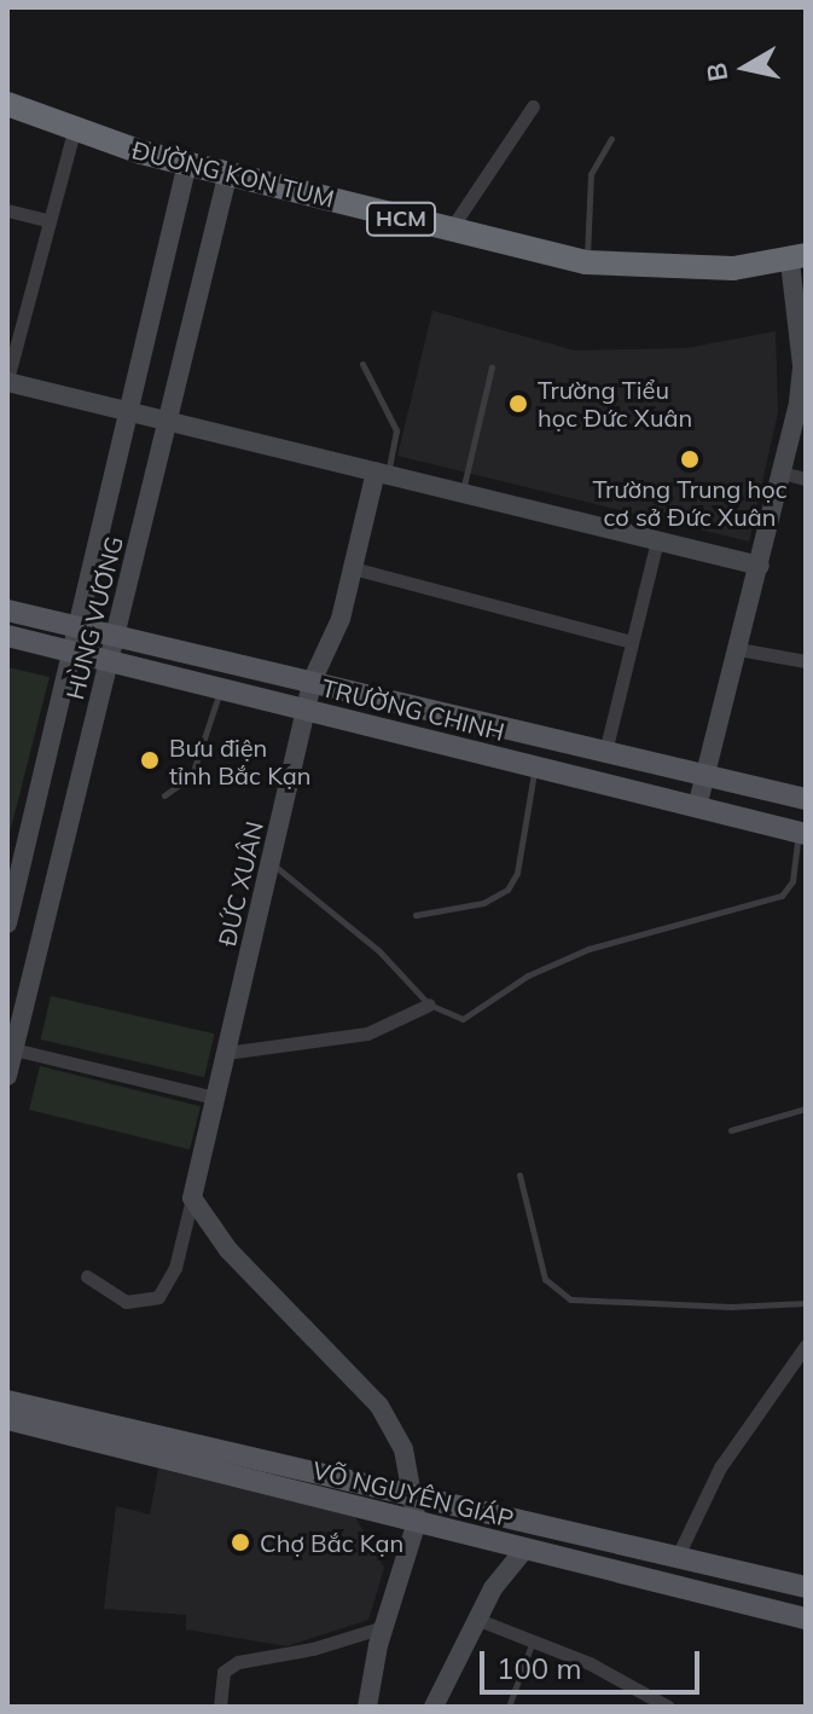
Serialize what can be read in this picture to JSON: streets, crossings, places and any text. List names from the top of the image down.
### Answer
{
  "streets": {
    "highway": ["ĐƯỜNG KON TUM", "HCM"],
    "main road": ["TRƯỜNG CHINH", "VÕ NGUYÊN GIÁP"],
    "street": ["HÙNG VƯƠNG", "ĐỨC XUÂN"]
  },
  "crossings": [
    ["ĐƯỜNG KON TUM", "HÙNG VƯƠNG"],
    ["HÙNG VƯƠNG", "TRƯỜNG CHINH"],
    ["TRƯỜNG CHINH", "ĐỨC XUÂN"]
  ],
  "places": [
    "Trường Tiểu học Đức Xuân",
    "Trường Trung học cơ sở Đức Xuân",
    "Bưu điện tỉnh Bắc Kạn",
    "Chợ Bắc Kạn"
  ],
  "scale_bar": "100 m",
  "north": "left"
}
